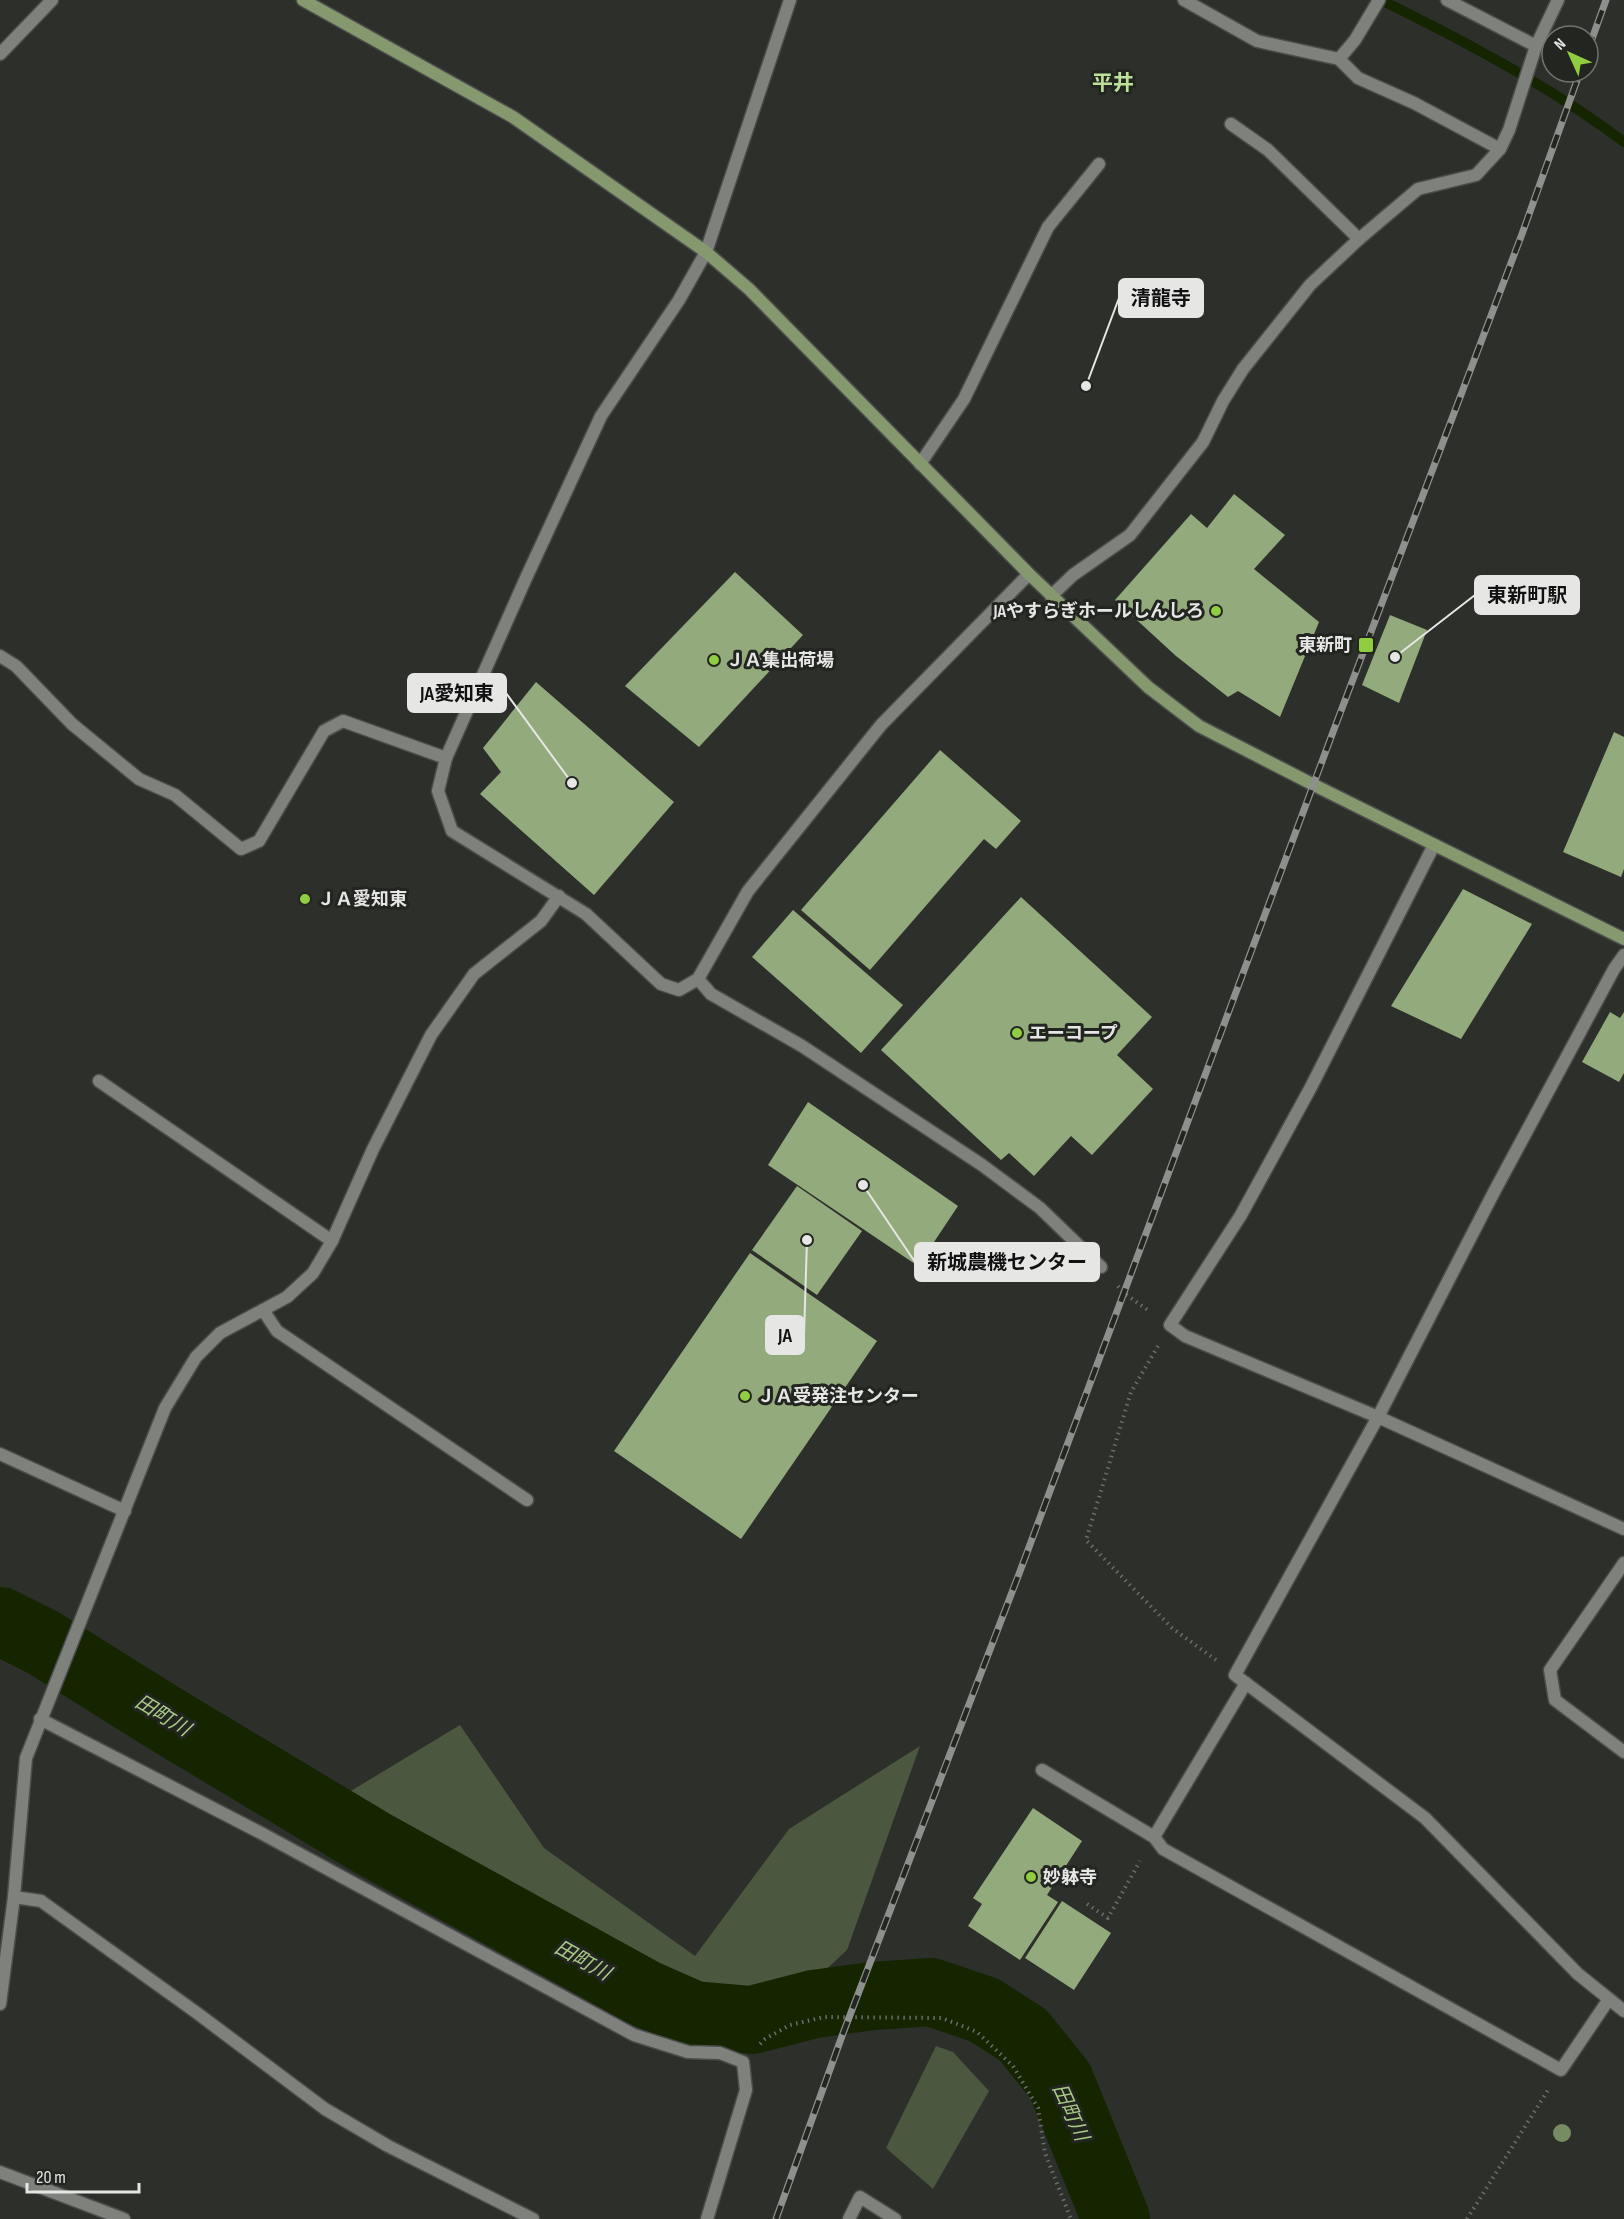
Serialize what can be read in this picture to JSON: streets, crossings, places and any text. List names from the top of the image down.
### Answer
{
  "districts": ["平井"],
  "water": ["田町川"],
  "places": {
    "other": [
      "清龍寺",
      "JAやすらぎホールしんしろ",
      "東新町駅",
      "ＪＡ集出荷場",
      "JA愛知東",
      "ＪＡ愛知東",
      "エーコープ",
      "新城農機センター",
      "JA",
      "ＪＡ受発注センター",
      "妙躰寺"
    ],
    "transit": ["東新町"]
  },
  "scale_bar": "20 m",
  "north": "top left"
}
